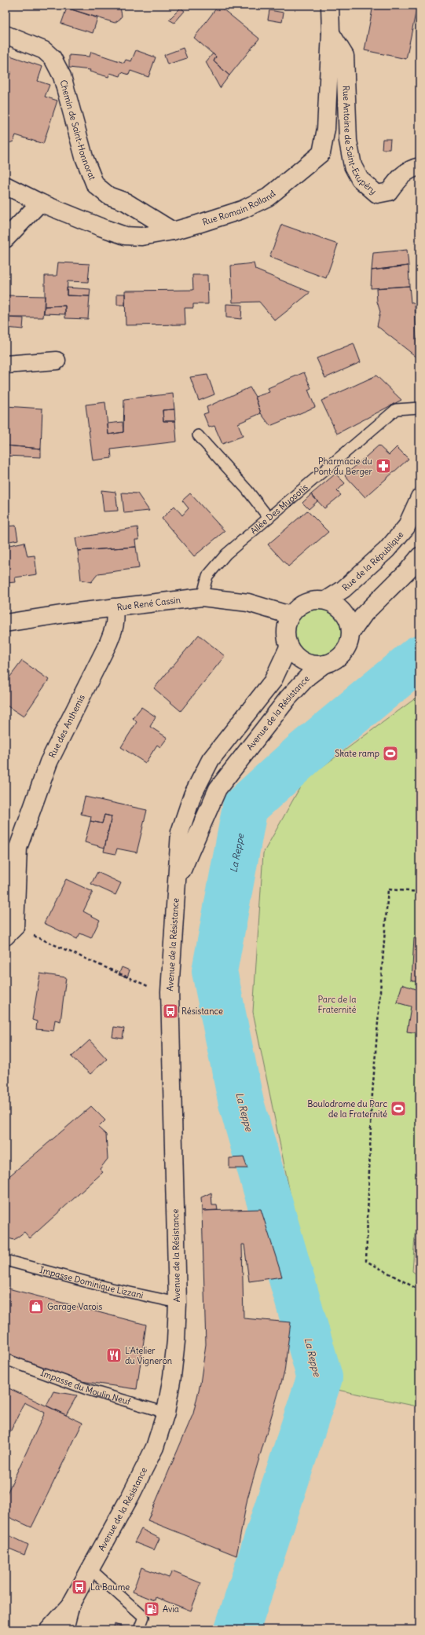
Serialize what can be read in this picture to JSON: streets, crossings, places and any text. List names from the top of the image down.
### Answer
{
  "streets": {
    "main road": [
      "Chemin de Saint-Honnorat",
      "Rue Antoine de Saint-Exupéry",
      "Rue Romain Rolland",
      "Rue de la République",
      "Rue René Cassin",
      "Avenue de la Résistance",
      "Rue des Anthemis"
    ],
    "lane": ["Allée Des Myosotis", "Impasse Dominique Lizzani", "Impasse du Moulin Neuf"]
  },
  "crossings": [
    ["Chemin de Saint-Honnorat", "Rue Romain Rolland"],
    ["Rue Antoine de Saint-Exupéry", "Rue Romain Rolland"],
    ["Allée Des Myosotis", "Rue René Cassin"],
    ["Rue de la République", "Rue René Cassin"],
    ["Rue de la République", "Avenue de la Résistance"],
    ["Rue René Cassin", "Avenue de la Résistance"],
    ["Rue René Cassin", "Rue des Anthemis"],
    ["Avenue de la Résistance", "Impasse Dominique Lizzani"],
    ["Avenue de la Résistance", "Impasse du Moulin Neuf"]
  ],
  "water": ["La Reppe"],
  "parks": ["Parc de la Fraternité"],
  "places": {
    "pharmacy": ["Pharmacie du Pont du Berger"],
    "sports": ["Skate ramp", "Boulodrome du Parc de la Fraternité"],
    "bus stop": ["Résistance", "La Baume"],
    "shop": ["Garage Varois"],
    "restaurant": ["L'Atelier du Vigneron"],
    "fuel station": ["Avia"]
  }
}
